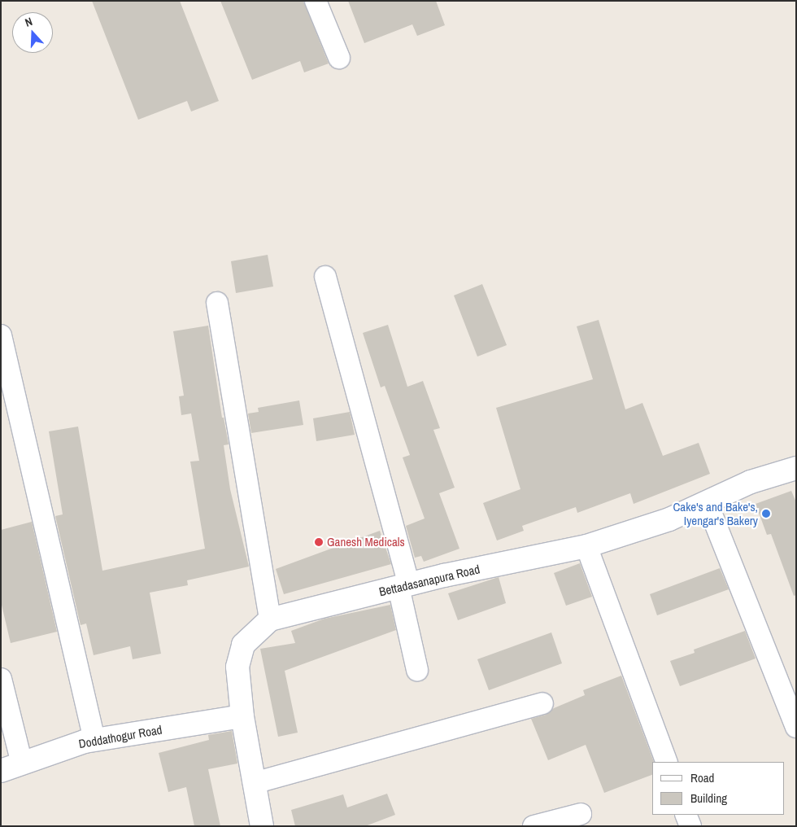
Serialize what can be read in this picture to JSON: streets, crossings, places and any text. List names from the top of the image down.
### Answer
{
  "streets": {
    "street": ["Bettadasanapura Road", "Doddathogur Road"]
  },
  "crossings": [
    ["Bettadasanapura Road", "Doddathogur Road"]
  ],
  "places": ["Cake's and Bake's, Iyengar's Bakery", "Ganesh Medicals"],
  "legend": ["Road", "Building"],
  "north": "top"
}
